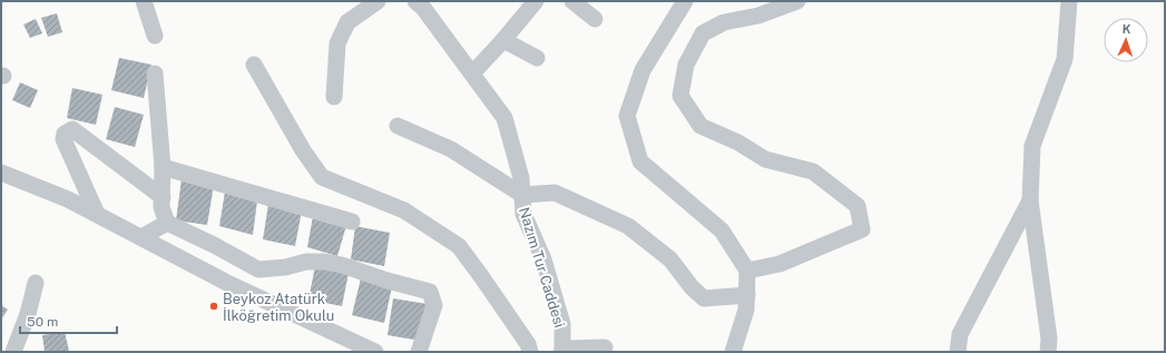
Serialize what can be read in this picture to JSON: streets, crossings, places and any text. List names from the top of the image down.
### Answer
{
  "streets": {
    "street": ["Nazım Tur Caddesi"]
  },
  "places": ["Beykoz Atatürk İlköğretim Okulu"],
  "scale_bar": "50 m",
  "north": "top"
}
